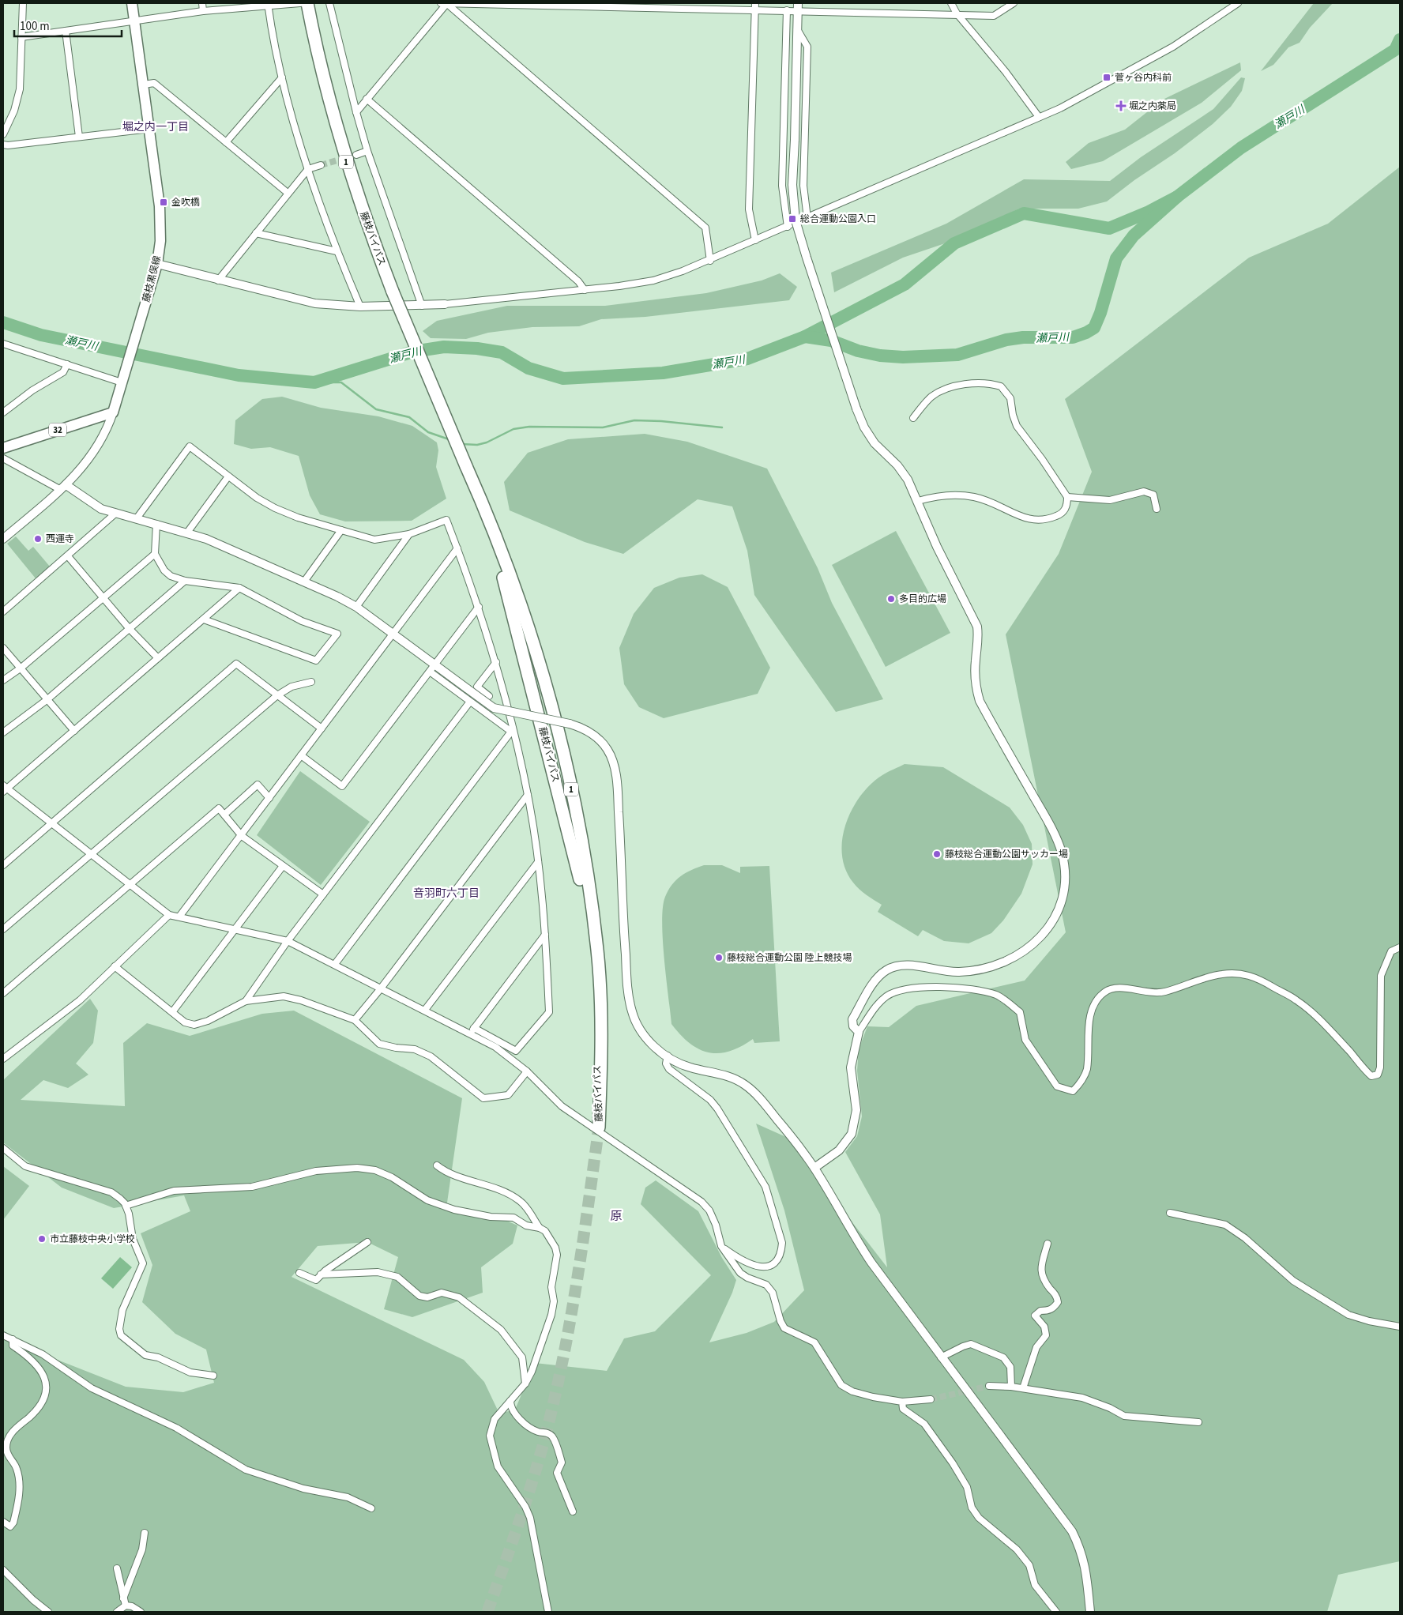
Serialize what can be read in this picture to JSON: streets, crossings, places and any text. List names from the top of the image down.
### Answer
{
  "streets": {
    "highway": ["1", "藤枝バイパス"],
    "main road": ["藤枝黒俣線", "32"]
  },
  "crossings": [
    ["藤枝黒俣線", "32"]
  ],
  "districts": ["堀之内一丁目", "音羽町六丁目", "原"],
  "water": ["瀬戸川"],
  "places": {
    "transit": ["菅ヶ谷内科前", "金吹橋", "総合運動公園入口"],
    "health": ["堀之内薬局"],
    "other": [
      "西運寺",
      "多目的広場",
      "藤枝総合運動公園サッカー場",
      "藤枝総合運動公園 陸上競技場",
      "市立藤枝中央小学校"
    ]
  },
  "scale_bar": "100 m"
}
